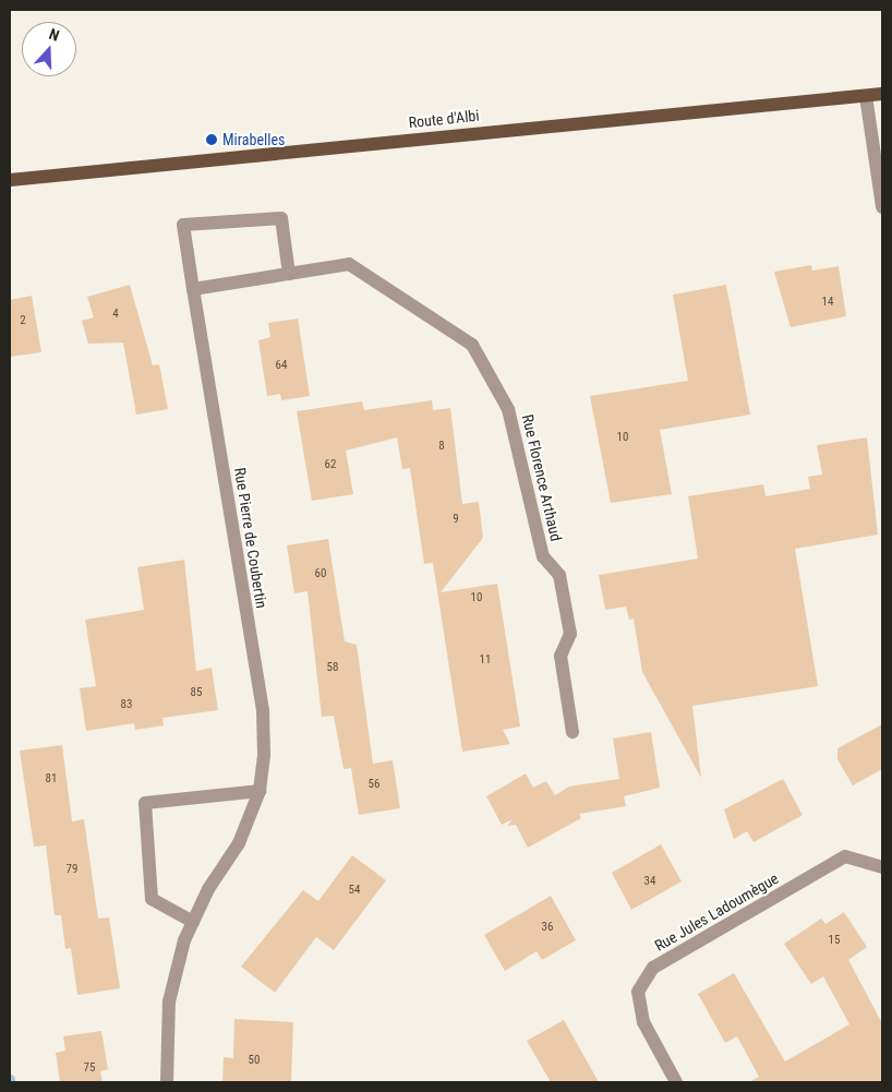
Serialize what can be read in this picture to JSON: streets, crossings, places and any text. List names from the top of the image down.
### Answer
{
  "streets": {
    "main road": ["Route d'Albi"],
    "street": ["Rue Florence Arthaud", "Rue Pierre de Coubertin", "Rue Jules Ladoumègue"]
  },
  "crossings": [
    ["Rue Florence Arthaud", "Rue Pierre de Coubertin"]
  ],
  "places": ["Mirabelles"],
  "house_numbers": [
    "14",
    "4",
    "2",
    "64",
    "10",
    "8",
    "62",
    "9",
    "60",
    "10",
    "11",
    "58",
    "85",
    "83",
    "81",
    "56",
    "79",
    "34",
    "54",
    "36",
    "15",
    "50",
    "75"
  ],
  "north": "top"
}
